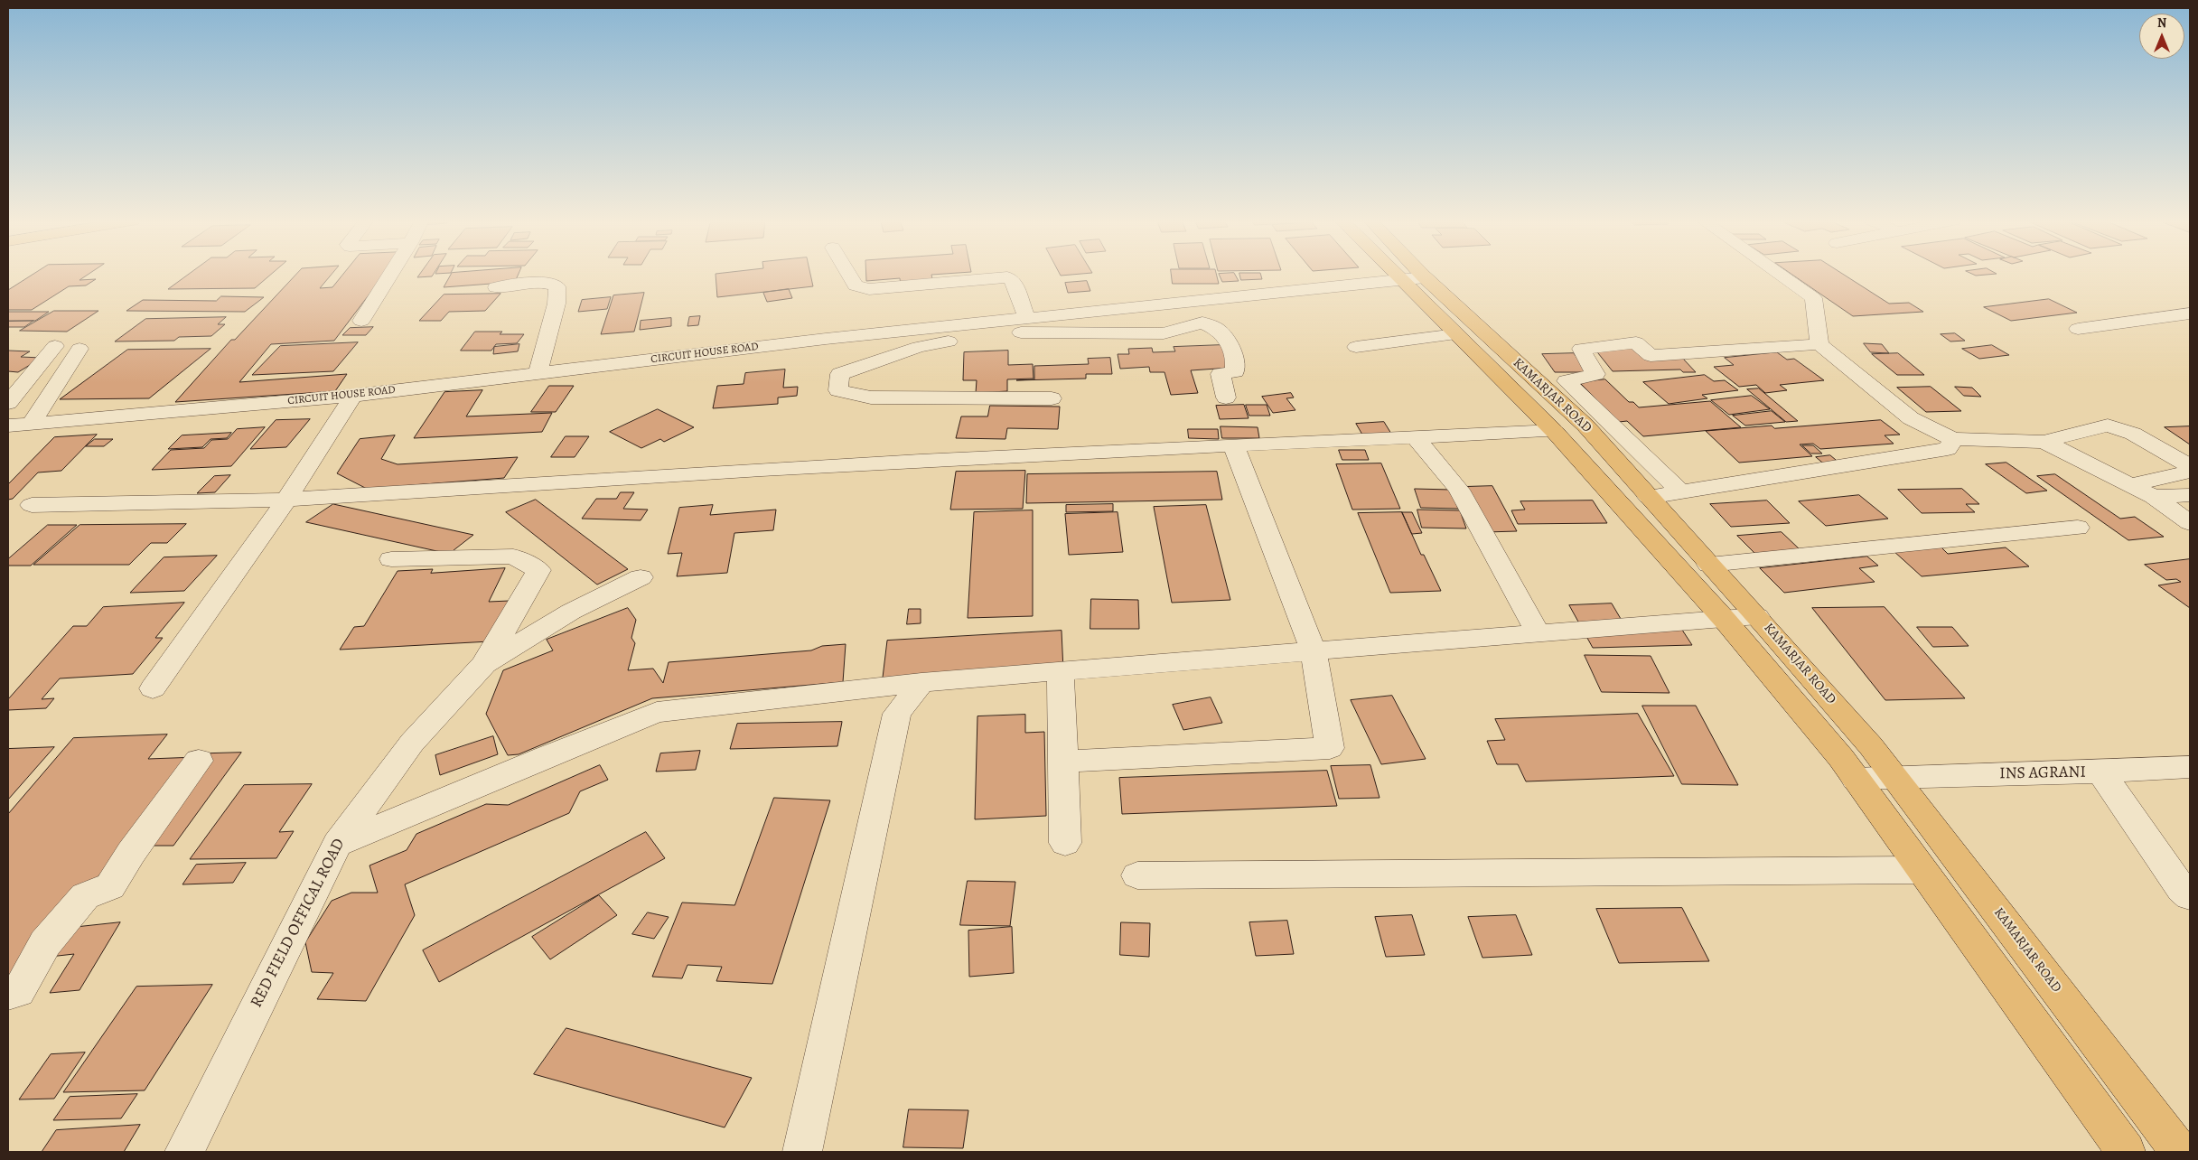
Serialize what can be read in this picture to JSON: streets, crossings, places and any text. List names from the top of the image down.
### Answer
{
  "streets": {
    "main road": ["KAMARJAR ROAD"],
    "street": ["CIRCUIT HOUSE ROAD", "INS AGRANI", "RED FIELD OFFICAL ROAD"]
  },
  "crossings": [
    ["CIRCUIT HOUSE ROAD", "KAMARJAR ROAD"],
    ["KAMARJAR ROAD", "INS AGRANI"]
  ],
  "north": "top"
}
